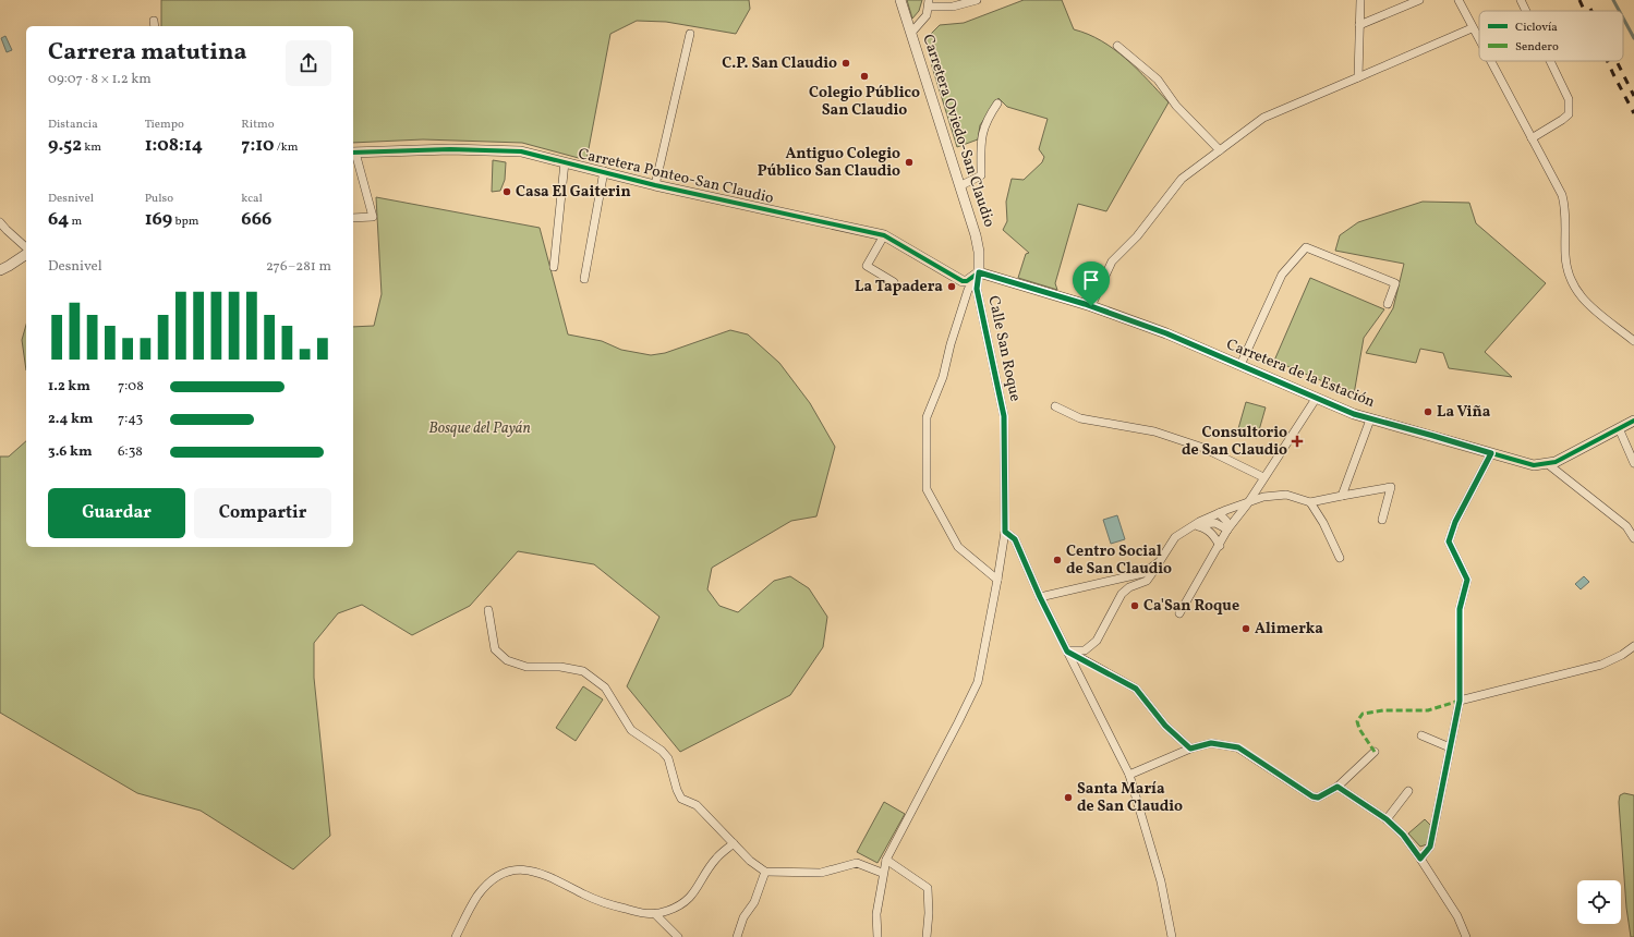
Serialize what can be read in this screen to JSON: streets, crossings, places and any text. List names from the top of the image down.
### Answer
{
  "streets": {
    "street": [
      "Carretera Oviedo-San Claudio",
      "Carretera Ponteo-San Claudio",
      "Calle San Roque",
      "Carretera de la Estación"
    ]
  },
  "crossings": [
    ["Carretera Oviedo-San Claudio", "Carretera Ponteo-San Claudio"],
    ["Carretera Oviedo-San Claudio", "Calle San Roque"],
    ["Carretera Oviedo-San Claudio", "Carretera de la Estación"],
    ["Carretera Ponteo-San Claudio", "Calle San Roque"],
    ["Carretera Ponteo-San Claudio", "Carretera de la Estación"],
    ["Calle San Roque", "Carretera de la Estación"]
  ],
  "parks": ["Bosque del Payán"],
  "places": {
    "other": [
      "C.P. San Claudio",
      "Colegio Público San Claudio",
      "Antiguo Colegio Público San Claudio",
      "Casa El Gaiterin",
      "La Tapadera",
      "La Viña",
      "Centro Social de San Claudio",
      "Ca'San Roque",
      "Alimerka",
      "Santa María de San Claudio"
    ],
    "health": ["Consultorio de San Claudio"]
  },
  "legend": ["Ciclovía", "Sendero"],
  "page": {
    "heading": ["Carrera matutina", "09:07 · 8 × 1.2 km"],
    "stats": [
      ["Distancia", "9.52 km"],
      ["Tiempo", "1:08:14"],
      ["Ritmo", "7:10 /km"],
      ["Desnivel", "64 m"],
      ["Pulso", "169 bpm"],
      ["kcal", "666"]
    ],
    "chart": ["Desnivel", "276–281 m"],
    "list": [
      {
        "name": "1.2 km",
        "note": "7:08"
      },
      {
        "name": "2.4 km",
        "note": "7:43"
      },
      {
        "name": "3.6 km",
        "note": "6:38"
      }
    ],
    "buttons": ["Guardar", "Compartir"]
  }
}
